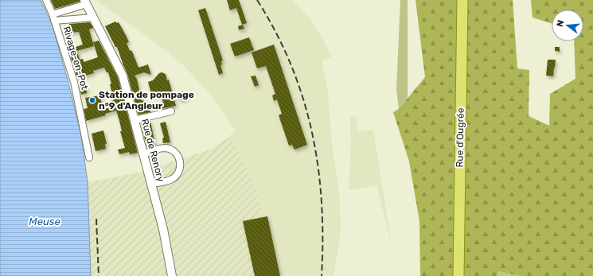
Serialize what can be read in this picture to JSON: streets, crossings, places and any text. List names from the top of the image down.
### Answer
{
  "streets": {
    "main road": ["Rue d'Ougrée"],
    "street": ["Rivage-en-Pot", "Rue de Renory"]
  },
  "crossings": [
    ["Rivage-en-Pot", "Rue de Renory"]
  ],
  "water": ["Meuse"],
  "places": ["Station de pompage n°9 d'Angleur"],
  "north": "left"
}
